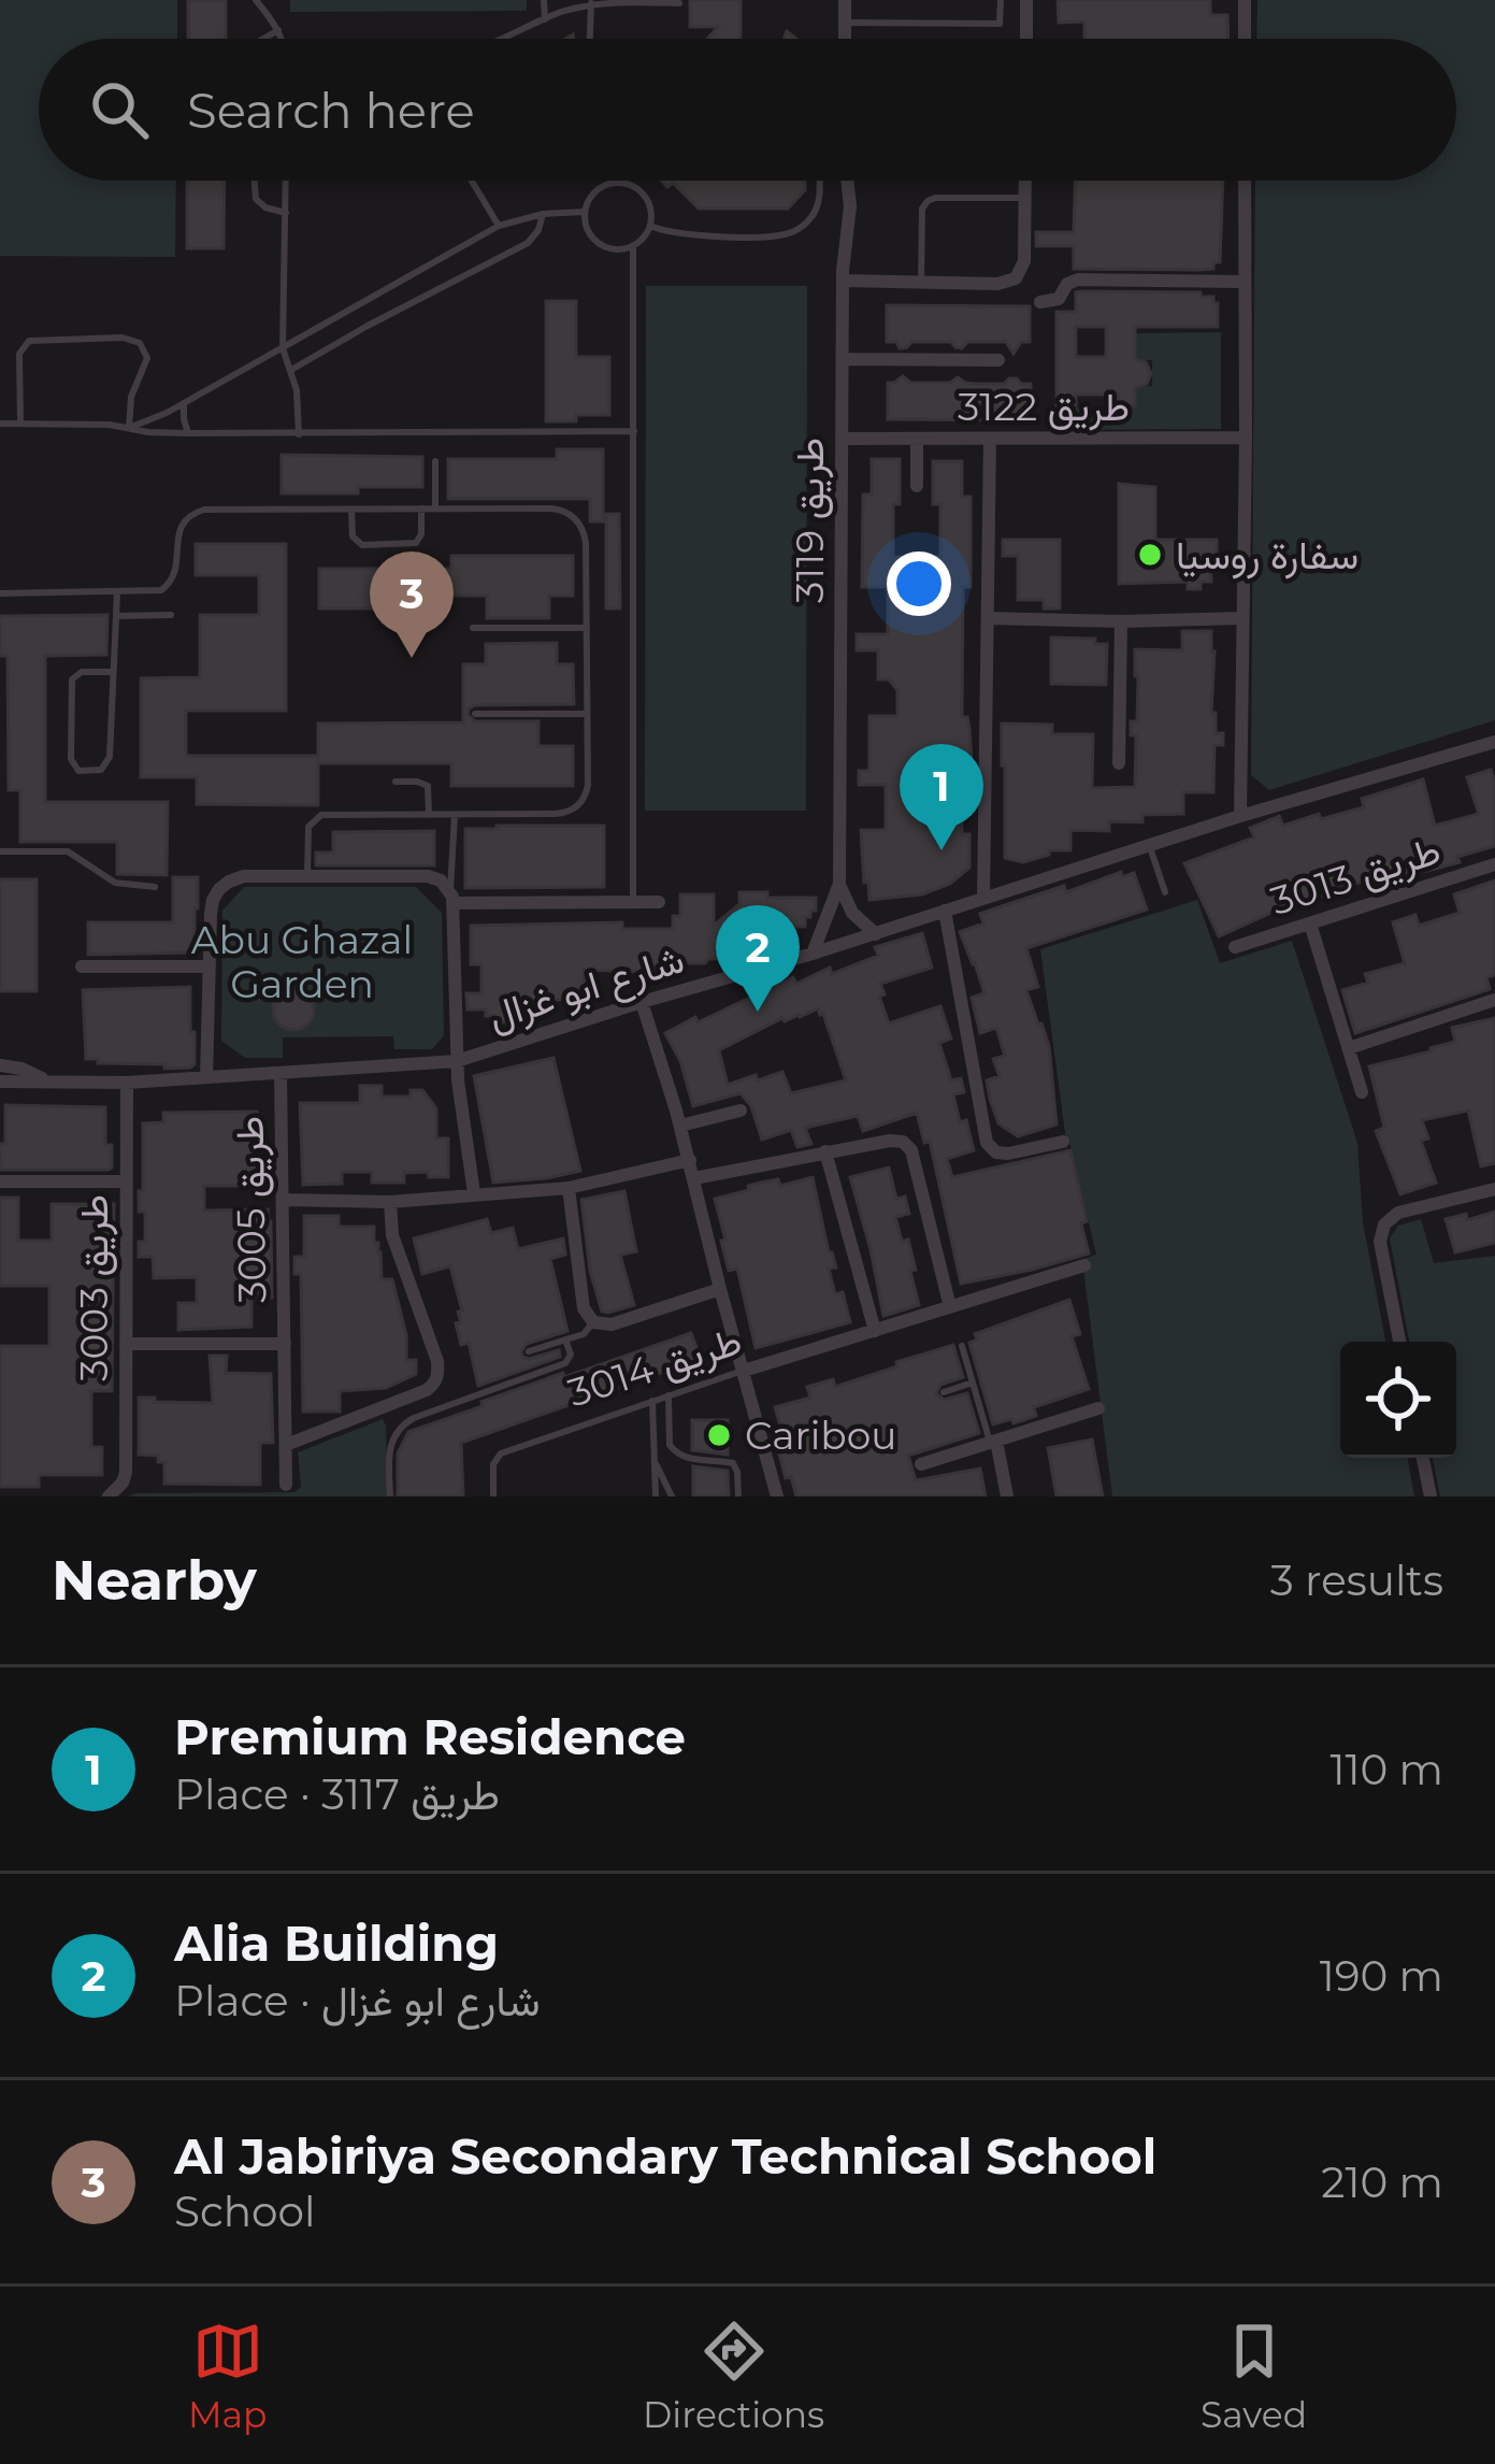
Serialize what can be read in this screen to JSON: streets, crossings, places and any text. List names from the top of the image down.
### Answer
{
  "streets": {
    "street": [
      "طريق 3122",
      "طريق 3119",
      "طريق 3013",
      "شارع ابو غزال",
      "طريق 3005",
      "طريق 3003",
      "طريق 3014"
    ]
  },
  "crossings": [
    ["طريق 3122", "طريق 3119"],
    ["شارع ابو غزال", "طريق 3005"],
    ["شارع ابو غزال", "طريق 3003"],
    ["طريق 3005", "طريق 3003"]
  ],
  "parks": ["Abu Ghazal Garden"],
  "places": ["سفارة روسيا", "Caribou"],
  "page": {
    "search": "Search here",
    "pins": ["3", "1", "2"],
    "heading": ["Nearby", "3 results"],
    "list": [
      {
        "mark": "1",
        "name": "Premium Residence",
        "note": "Place · طريق 3117",
        "value": "110 m"
      },
      {
        "mark": "2",
        "name": "Alia Building",
        "note": "Place · شارع ابو غزال",
        "value": "190 m"
      },
      {
        "mark": "3",
        "name": "Al Jabiriya Secondary Technical School",
        "note": "School",
        "value": "210 m"
      }
    ],
    "nav": ["Map", "Directions", "Saved"]
  }
}
